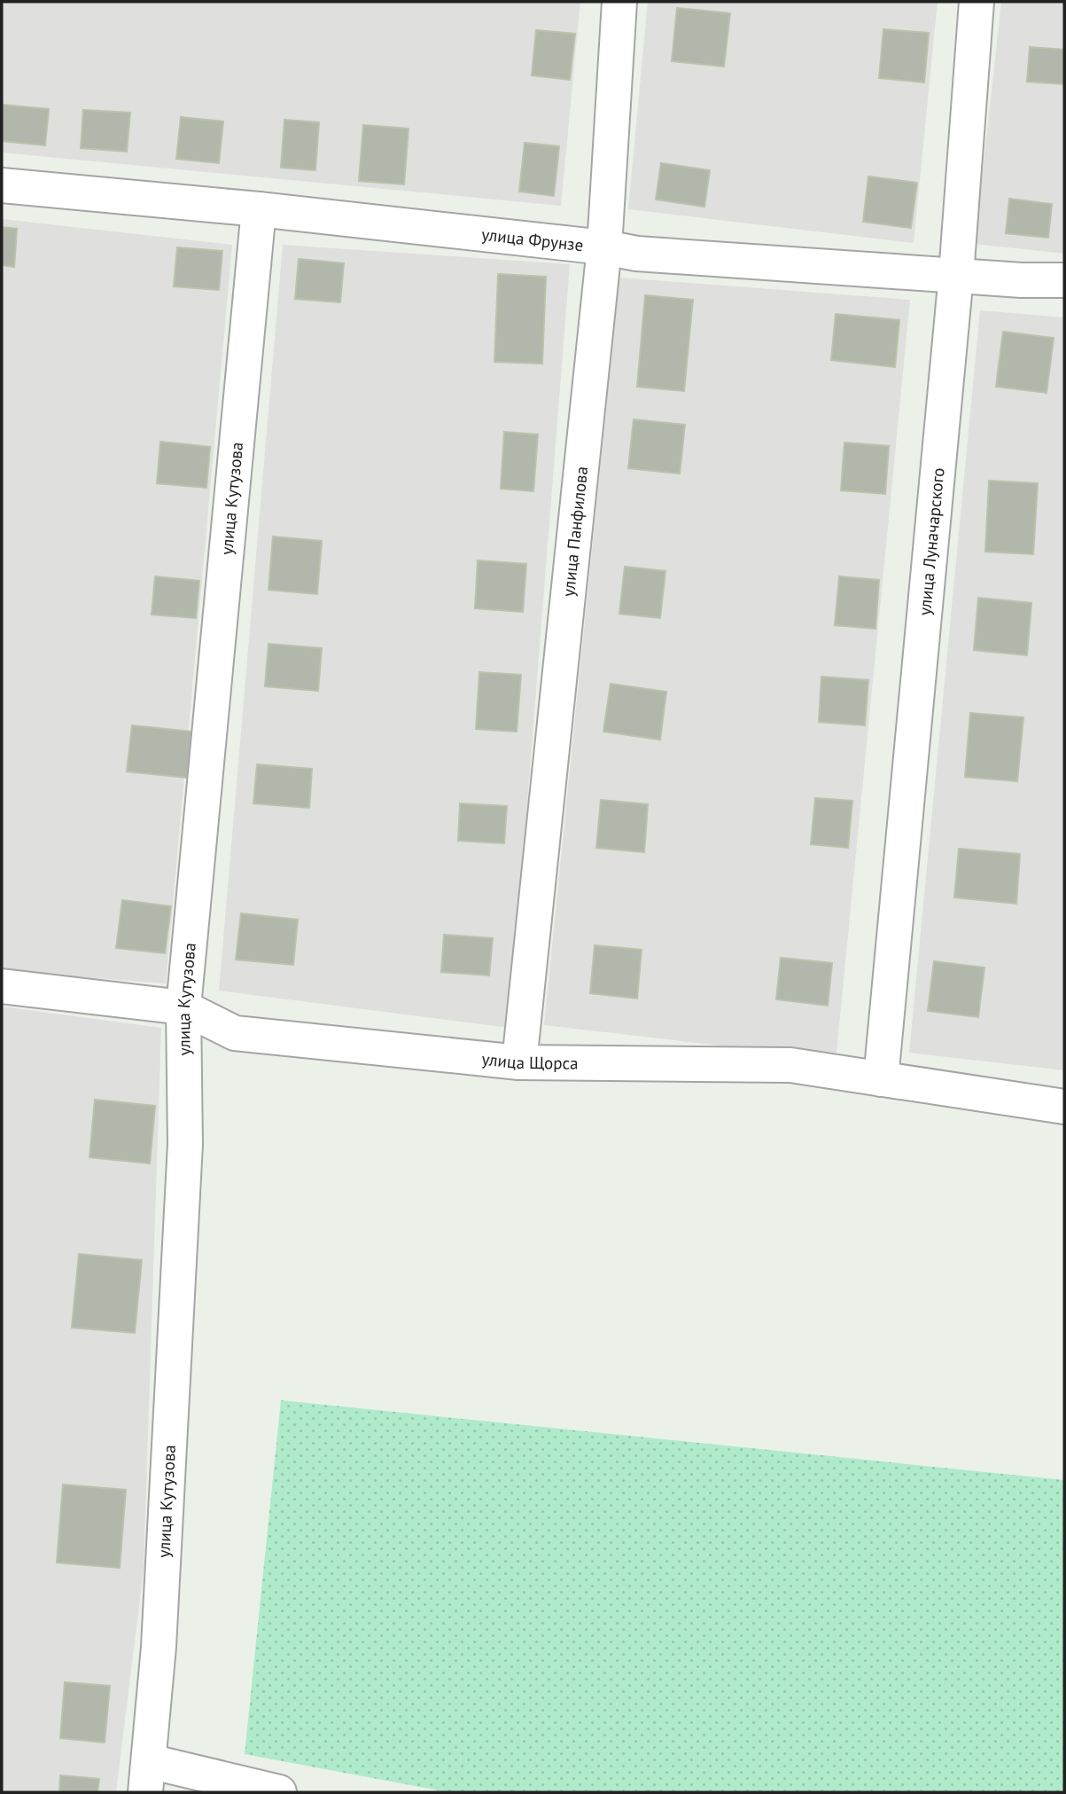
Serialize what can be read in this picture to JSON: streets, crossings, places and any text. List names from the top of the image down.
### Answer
{
  "streets": {
    "street": [
      "улица Фрунзе",
      "улица Кутузова",
      "улица Панфилова",
      "улица Луначарского",
      "улица Щорса"
    ]
  },
  "crossings": [
    ["улица Фрунзе", "улица Кутузова"],
    ["улица Фрунзе", "улица Панфилова"],
    ["улица Фрунзе", "улица Луначарского"],
    ["улица Кутузова", "улица Щорса"],
    ["улица Панфилова", "улица Щорса"],
    ["улица Луначарского", "улица Щорса"]
  ]
}
